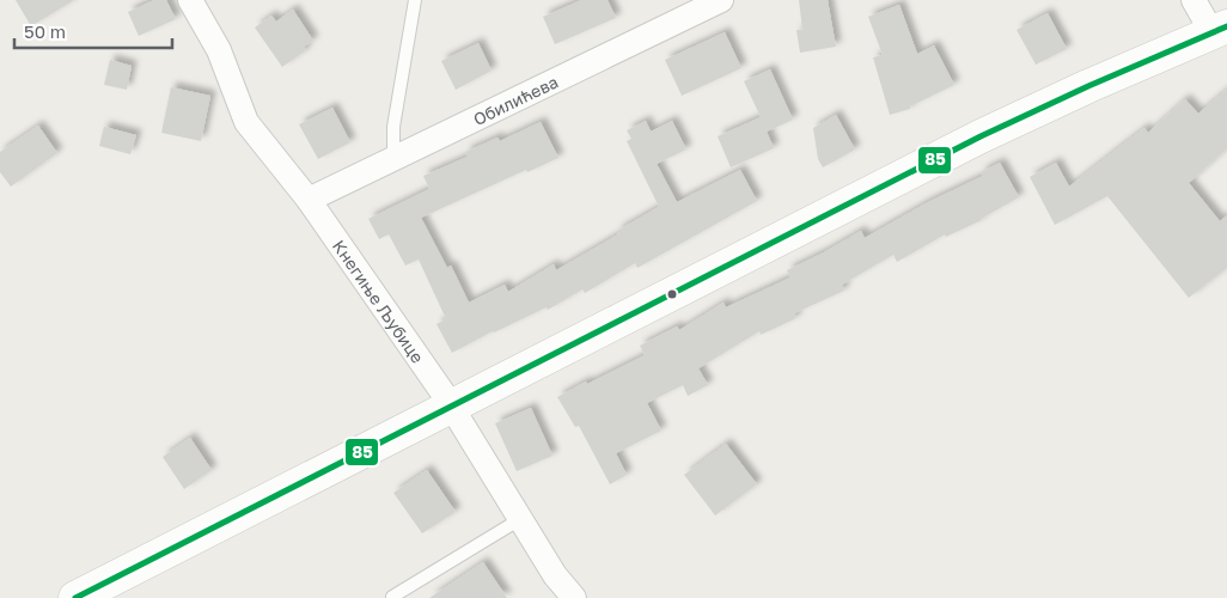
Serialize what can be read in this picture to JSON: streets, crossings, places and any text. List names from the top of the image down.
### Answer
{
  "streets": {
    "street": ["Обилићева", "Кнегиње Љубице"]
  },
  "crossings": [
    ["Обилићева", "Кнегиње Љубице"]
  ],
  "lines": ["transit line 85"],
  "scale_bar": "50 m"
}
